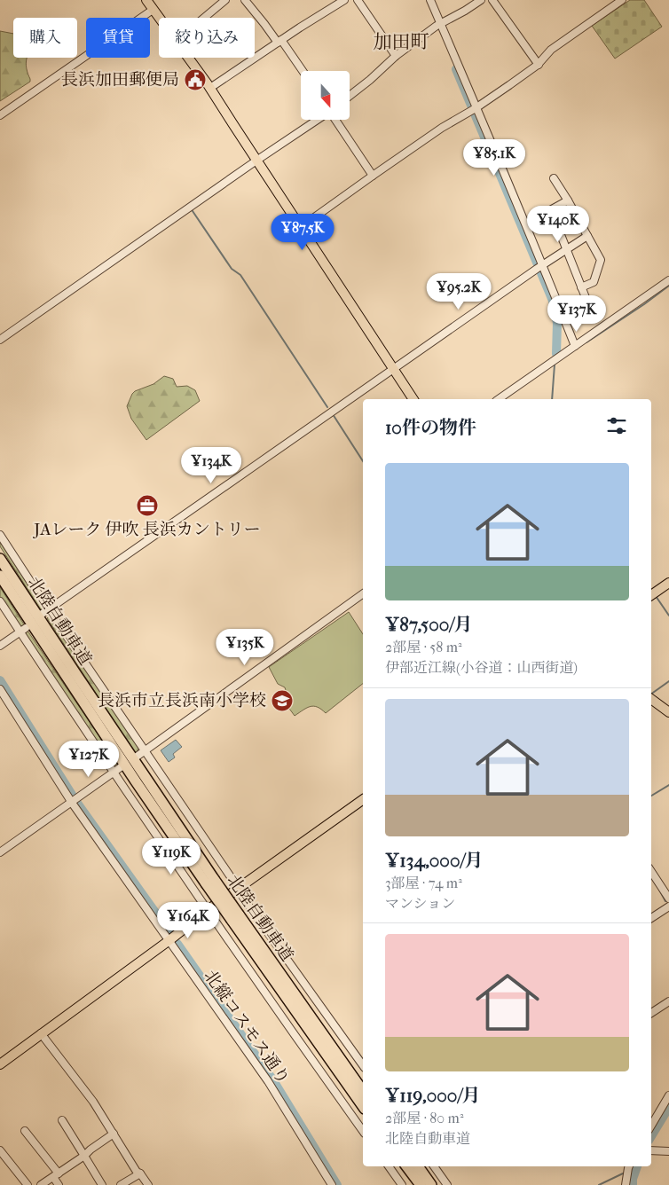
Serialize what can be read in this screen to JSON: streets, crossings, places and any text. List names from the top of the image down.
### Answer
{
  "streets": {
    "highway": ["北陸自動車道"],
    "street": ["北縦コスモス通り"]
  },
  "districts": ["加田町"],
  "places": {
    "public building": ["長浜加田郵便局"],
    "office": ["JAレーク 伊吹 長浜カントリー"],
    "school or university": ["長浜市立長浜南小学校"]
  },
  "north": "bottom",
  "page": {
    "chip": ["購入", "賃貸", "絞り込み"],
    "price": [
      "¥85.1K",
      "¥140K",
      "¥87.5K",
      "¥95.2K",
      "¥137K",
      "¥134K",
      "¥135K",
      "¥127K",
      "¥119K",
      "¥164K"
    ],
    "heading": "10件の物件",
    "list": [
      {
        "name": "¥87,500/月",
        "note": "2部屋 · 58 m² · 伊部近江線(小谷道：山西街道)"
      },
      {
        "name": "¥134,000/月",
        "note": "3部屋 · 74 m² · マンション"
      },
      {
        "name": "¥119,000/月",
        "note": "2部屋 · 80 m² · 北陸自動車道"
      }
    ]
  }
}
